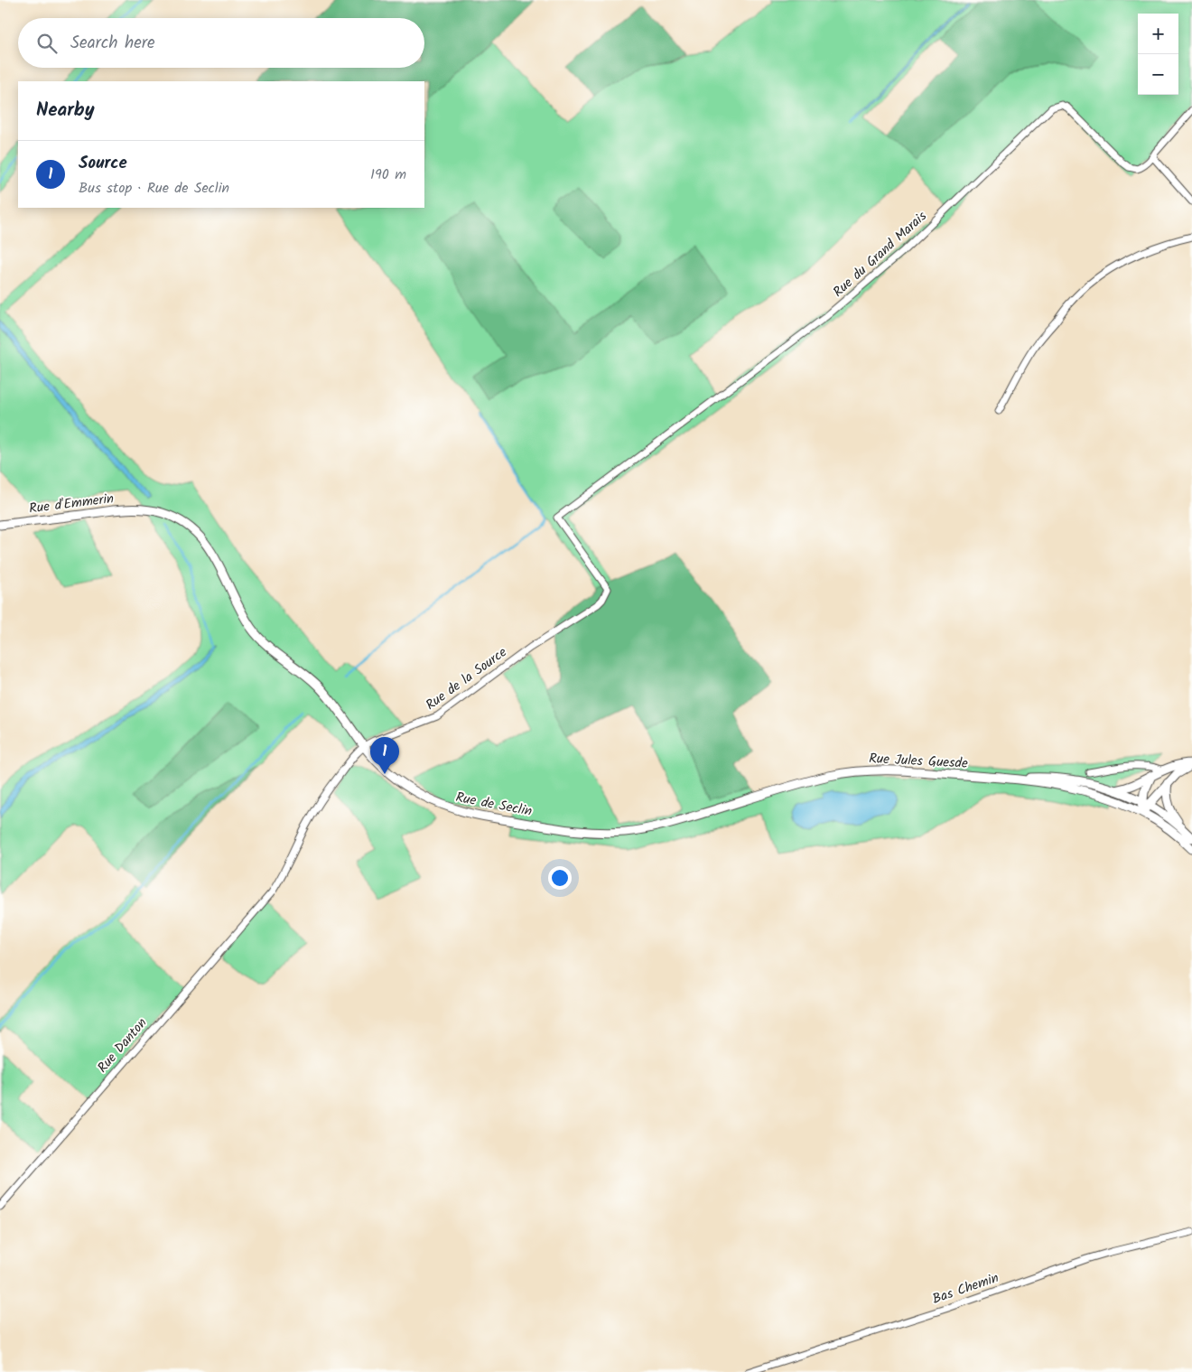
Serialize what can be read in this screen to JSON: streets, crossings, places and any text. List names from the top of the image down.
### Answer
{
  "streets": {
    "main road": ["Rue d'Emmerin", "Rue Jules Guesde", "Rue de Seclin"],
    "street": [
      "Rue du Grand Marais",
      "Rue de la Source",
      "Rue Danton",
      "Bas Chemin"
    ]
  },
  "crossings": [
    ["Rue du Grand Marais", "Rue de la Source"],
    ["Rue d'Emmerin", "Rue de Seclin"],
    ["Rue de la Source", "Rue de Seclin"],
    ["Rue de la Source", "Rue Danton"],
    ["Rue Jules Guesde", "Rue de Seclin"]
  ],
  "page": {
    "map_buttons": ["+", "−"],
    "search": "Search here",
    "heading": "Nearby",
    "list": [
      {
        "mark": "1",
        "name": "Source",
        "note": "Bus stop · Rue de Seclin",
        "value": "190 m"
      }
    ],
    "pins": "1"
  }
}
